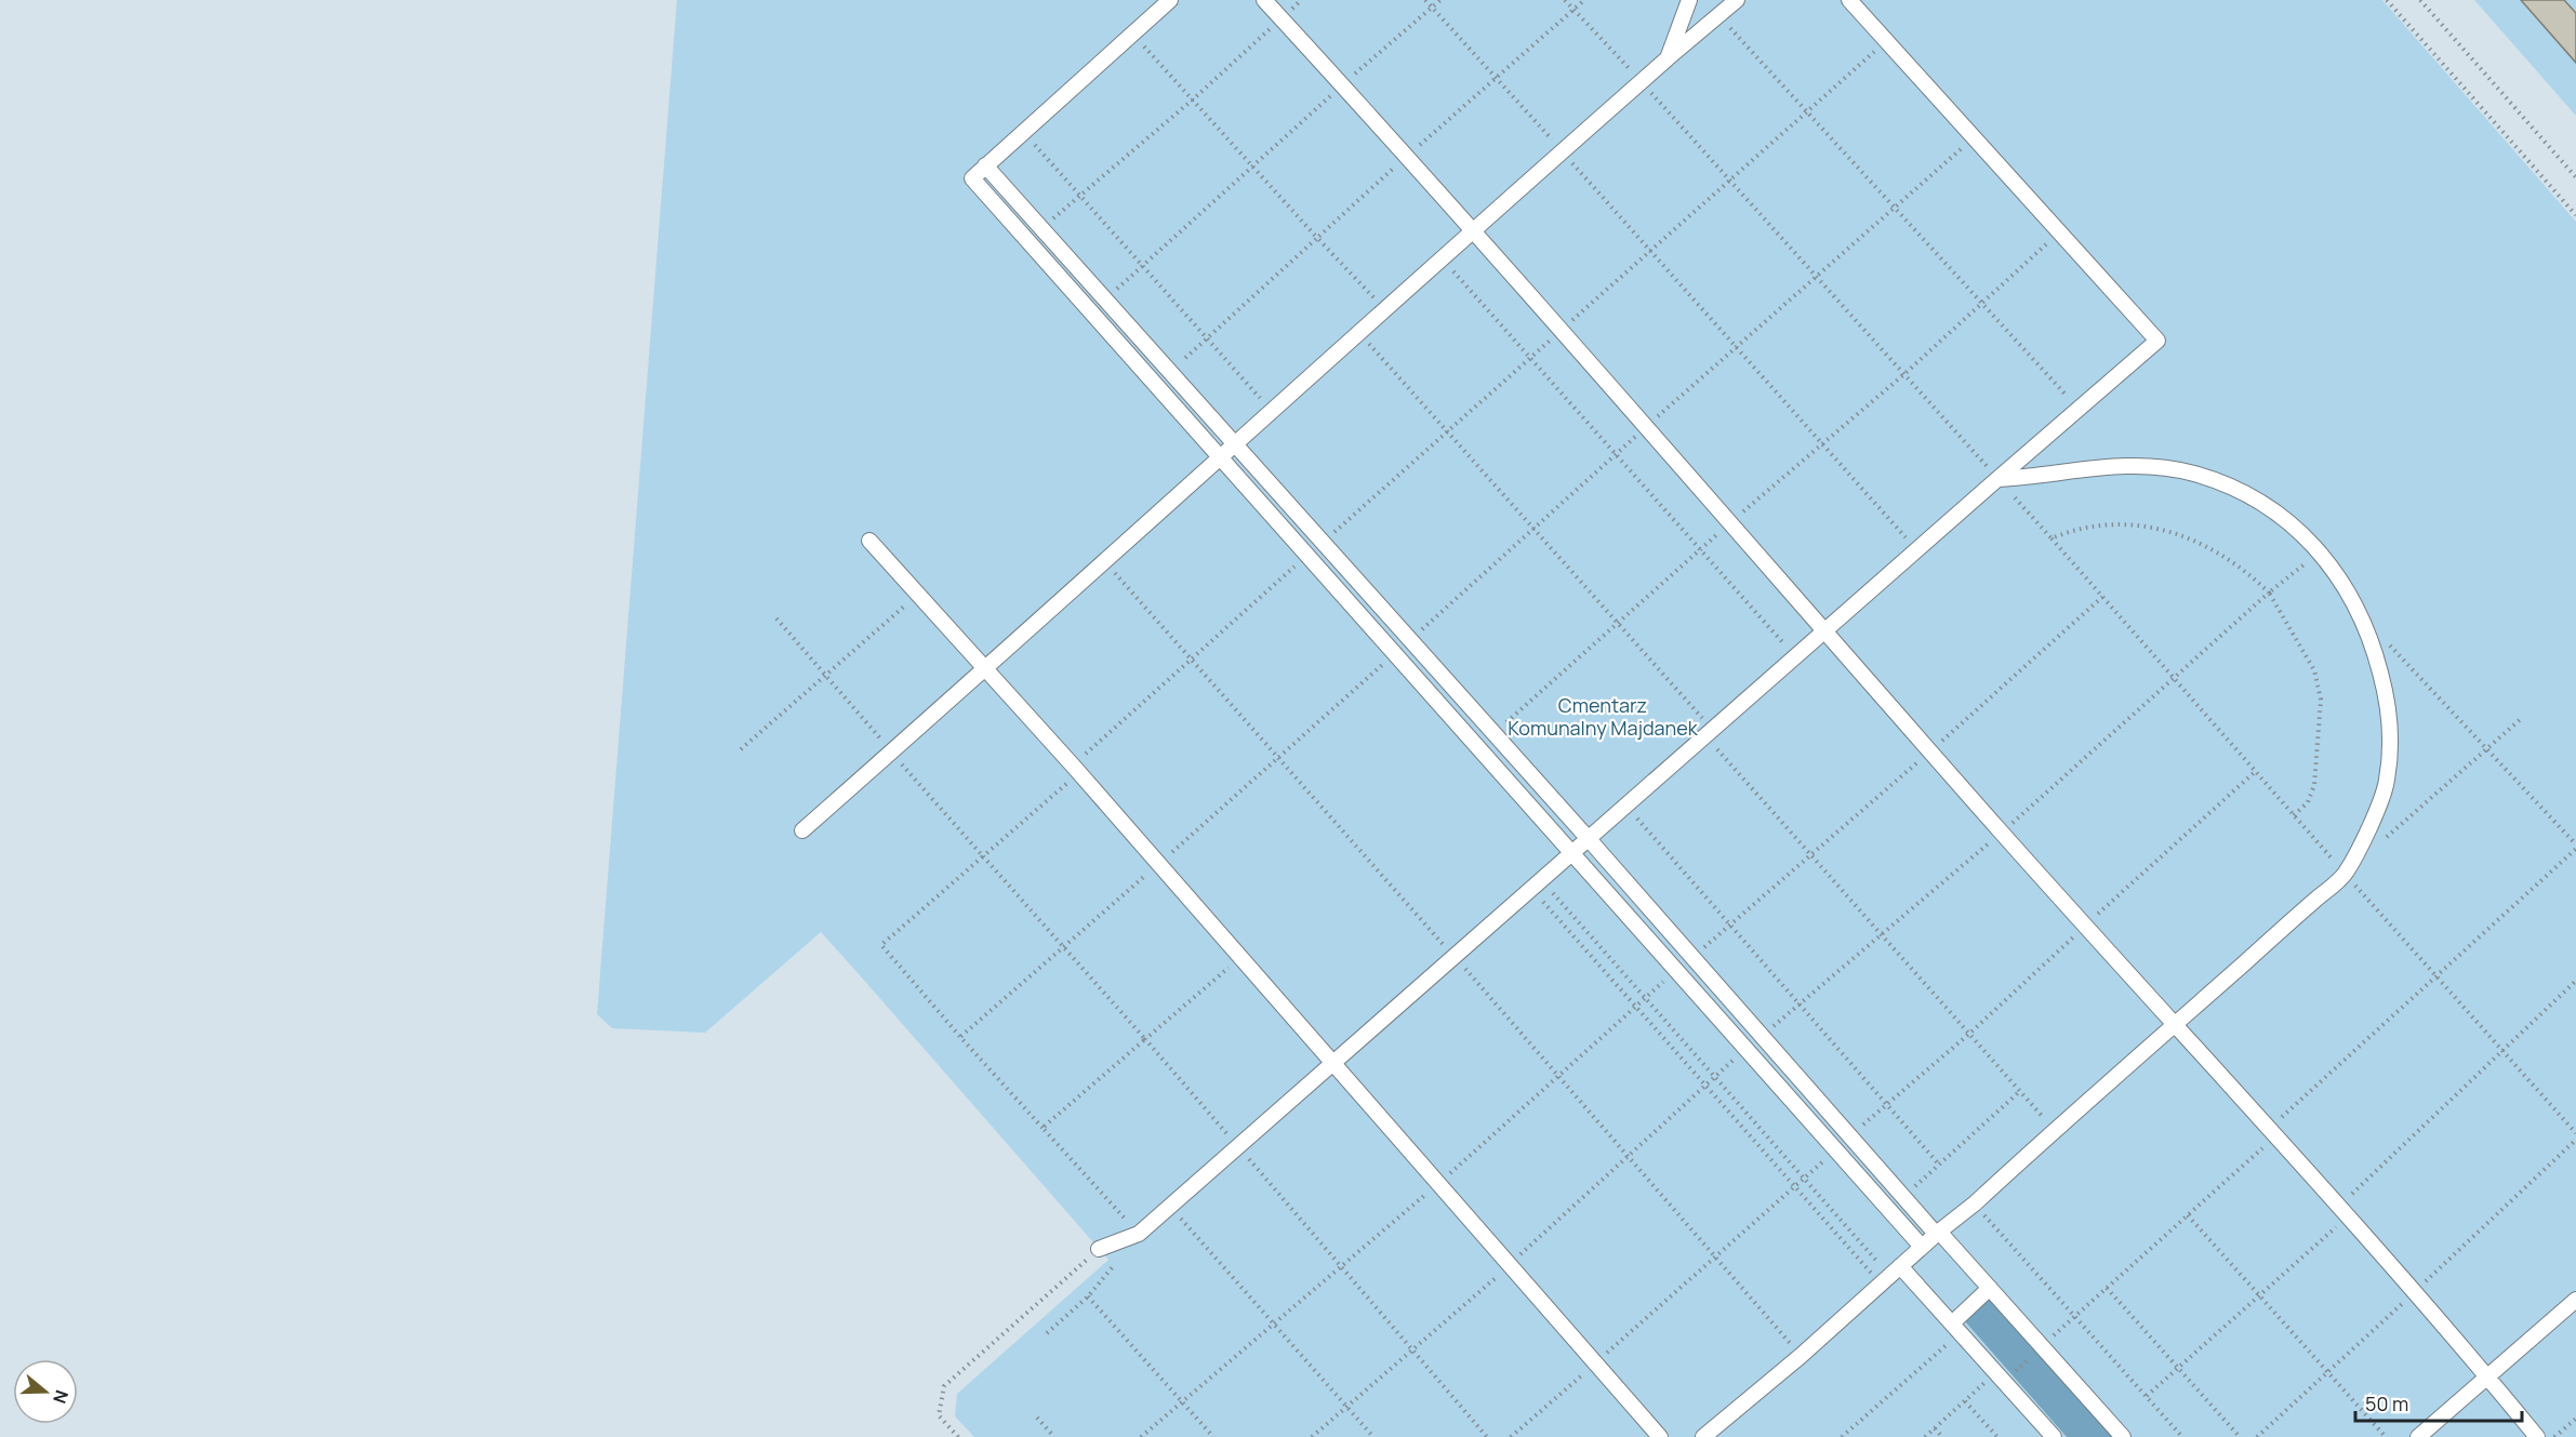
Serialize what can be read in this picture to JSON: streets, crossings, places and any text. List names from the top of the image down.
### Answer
{
  "parks": ["Cmentarz Komunalny Majdanek"],
  "scale_bar": "50 m",
  "north": "right"
}
